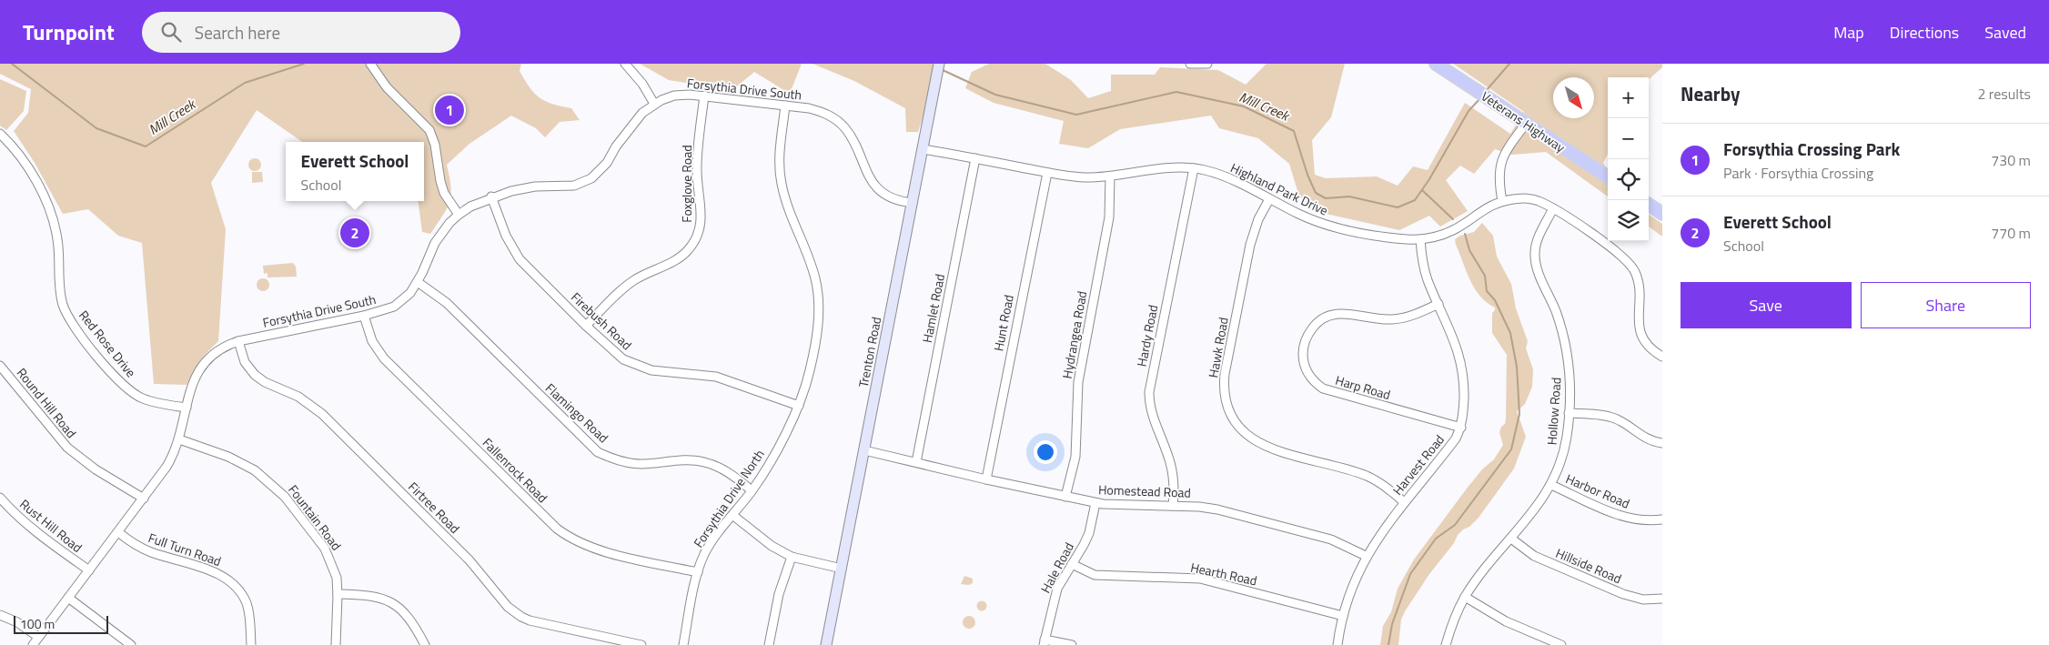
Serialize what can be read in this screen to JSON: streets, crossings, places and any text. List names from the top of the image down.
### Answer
{
  "streets": {
    "main road": ["Veterans Highway", "Trenton Road"],
    "street": [
      "Forsythia Drive South",
      "Foxglove Road",
      "Highland Park Drive",
      "Hamlet Road",
      "Firebush Road",
      "Hunt Road",
      "Hydrangea Road",
      "Hardy Road",
      "Red Rose Drive",
      "Hawk Road",
      "Harp Road",
      "Round Hill Road",
      "Hollow Road",
      "Flamingo Road",
      "Harvest Road",
      "Fallenrock Road",
      "Homestead Road",
      "Harbor Road",
      "Forsythia Drive North",
      "Firtree Road",
      "Fountain Road",
      "Rust Hill Road",
      "Full Turn Road",
      "Hillside Road",
      "Hale Road",
      "Hearth Road"
    ]
  },
  "crossings": [
    ["Forsythia Drive South", "Foxglove Road"],
    ["Forsythia Drive South", "Firebush Road"],
    ["Forsythia Drive South", "Red Rose Drive"],
    ["Forsythia Drive South", "Trenton Road"],
    ["Forsythia Drive South", "Round Hill Road"],
    ["Forsythia Drive South", "Flamingo Road"],
    ["Forsythia Drive South", "Fallenrock Road"],
    ["Forsythia Drive South", "Forsythia Drive North"],
    ["Forsythia Drive South", "Firtree Road"],
    ["Forsythia Drive South", "Fountain Road"],
    ["Forsythia Drive South", "Rust Hill Road"],
    ["Forsythia Drive South", "Full Turn Road"],
    ["Foxglove Road", "Firebush Road"],
    ["Highland Park Drive", "Hamlet Road"],
    ["Highland Park Drive", "Hunt Road"],
    ["Highland Park Drive", "Hydrangea Road"],
    ["Highland Park Drive", "Hardy Road"],
    ["Highland Park Drive", "Hawk Road"],
    ["Highland Park Drive", "Trenton Road"],
    ["Highland Park Drive", "Hollow Road"],
    ["Highland Park Drive", "Harvest Road"],
    ["Hamlet Road", "Homestead Road"],
    ["Firebush Road", "Forsythia Drive North"],
    ["Hunt Road", "Homestead Road"],
    ["Hydrangea Road", "Homestead Road"],
    ["Hardy Road", "Homestead Road"],
    ["Hawk Road", "Harvest Road"],
    ["Trenton Road", "Homestead Road"],
    ["Harp Road", "Harvest Road"],
    ["Hollow Road", "Harbor Road"],
    ["Hollow Road", "Hillside Road"],
    ["Flamingo Road", "Forsythia Drive North"],
    ["Harvest Road", "Homestead Road"],
    ["Harvest Road", "Hearth Road"],
    ["Fallenrock Road", "Forsythia Drive North"],
    ["Homestead Road", "Hale Road"],
    ["Hale Road", "Hearth Road"]
  ],
  "water": ["Mill Creek"],
  "scale_bar": "100 m",
  "north": "bottom right",
  "page": {
    "header": "Turnpoint",
    "search": "Search here",
    "nav": ["Map", "Directions", "Saved"],
    "heading": ["Nearby", "2 results"],
    "map_buttons": ["+", "−"],
    "pins": ["1", "2"],
    "list": [
      {
        "mark": "1",
        "name": "Forsythia Crossing Park",
        "note": "Park · Forsythia Crossing",
        "value": "730 m"
      },
      {
        "mark": "2",
        "name": "Everett School",
        "note": "School",
        "value": "770 m"
      }
    ],
    "popup": ["Everett School", "School"],
    "buttons": ["Save", "Share"],
    "scale": "100 m"
  }
}
